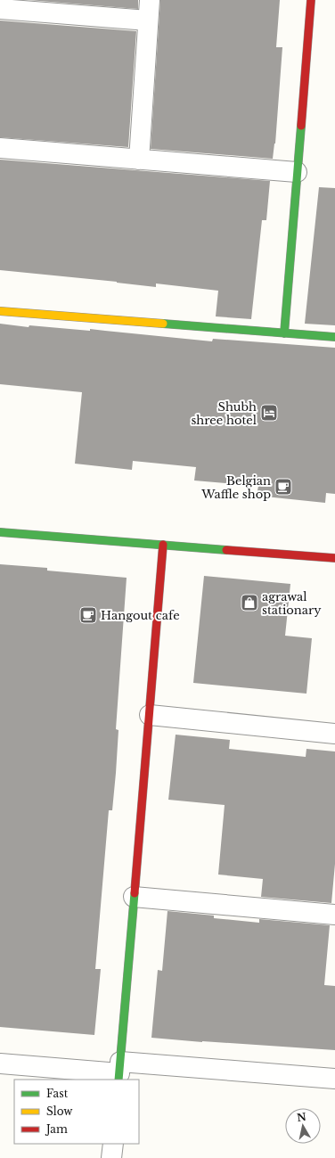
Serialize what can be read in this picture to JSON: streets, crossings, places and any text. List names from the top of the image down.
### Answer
{
  "places": {
    "hotel": ["Shubh shree hotel"],
    "cafe": ["Belgian Waffle shop", "Hangout cafe"],
    "shop": ["agrawal stationary"]
  },
  "legend": ["Fast", "Slow", "Jam"],
  "north": "top"
}
